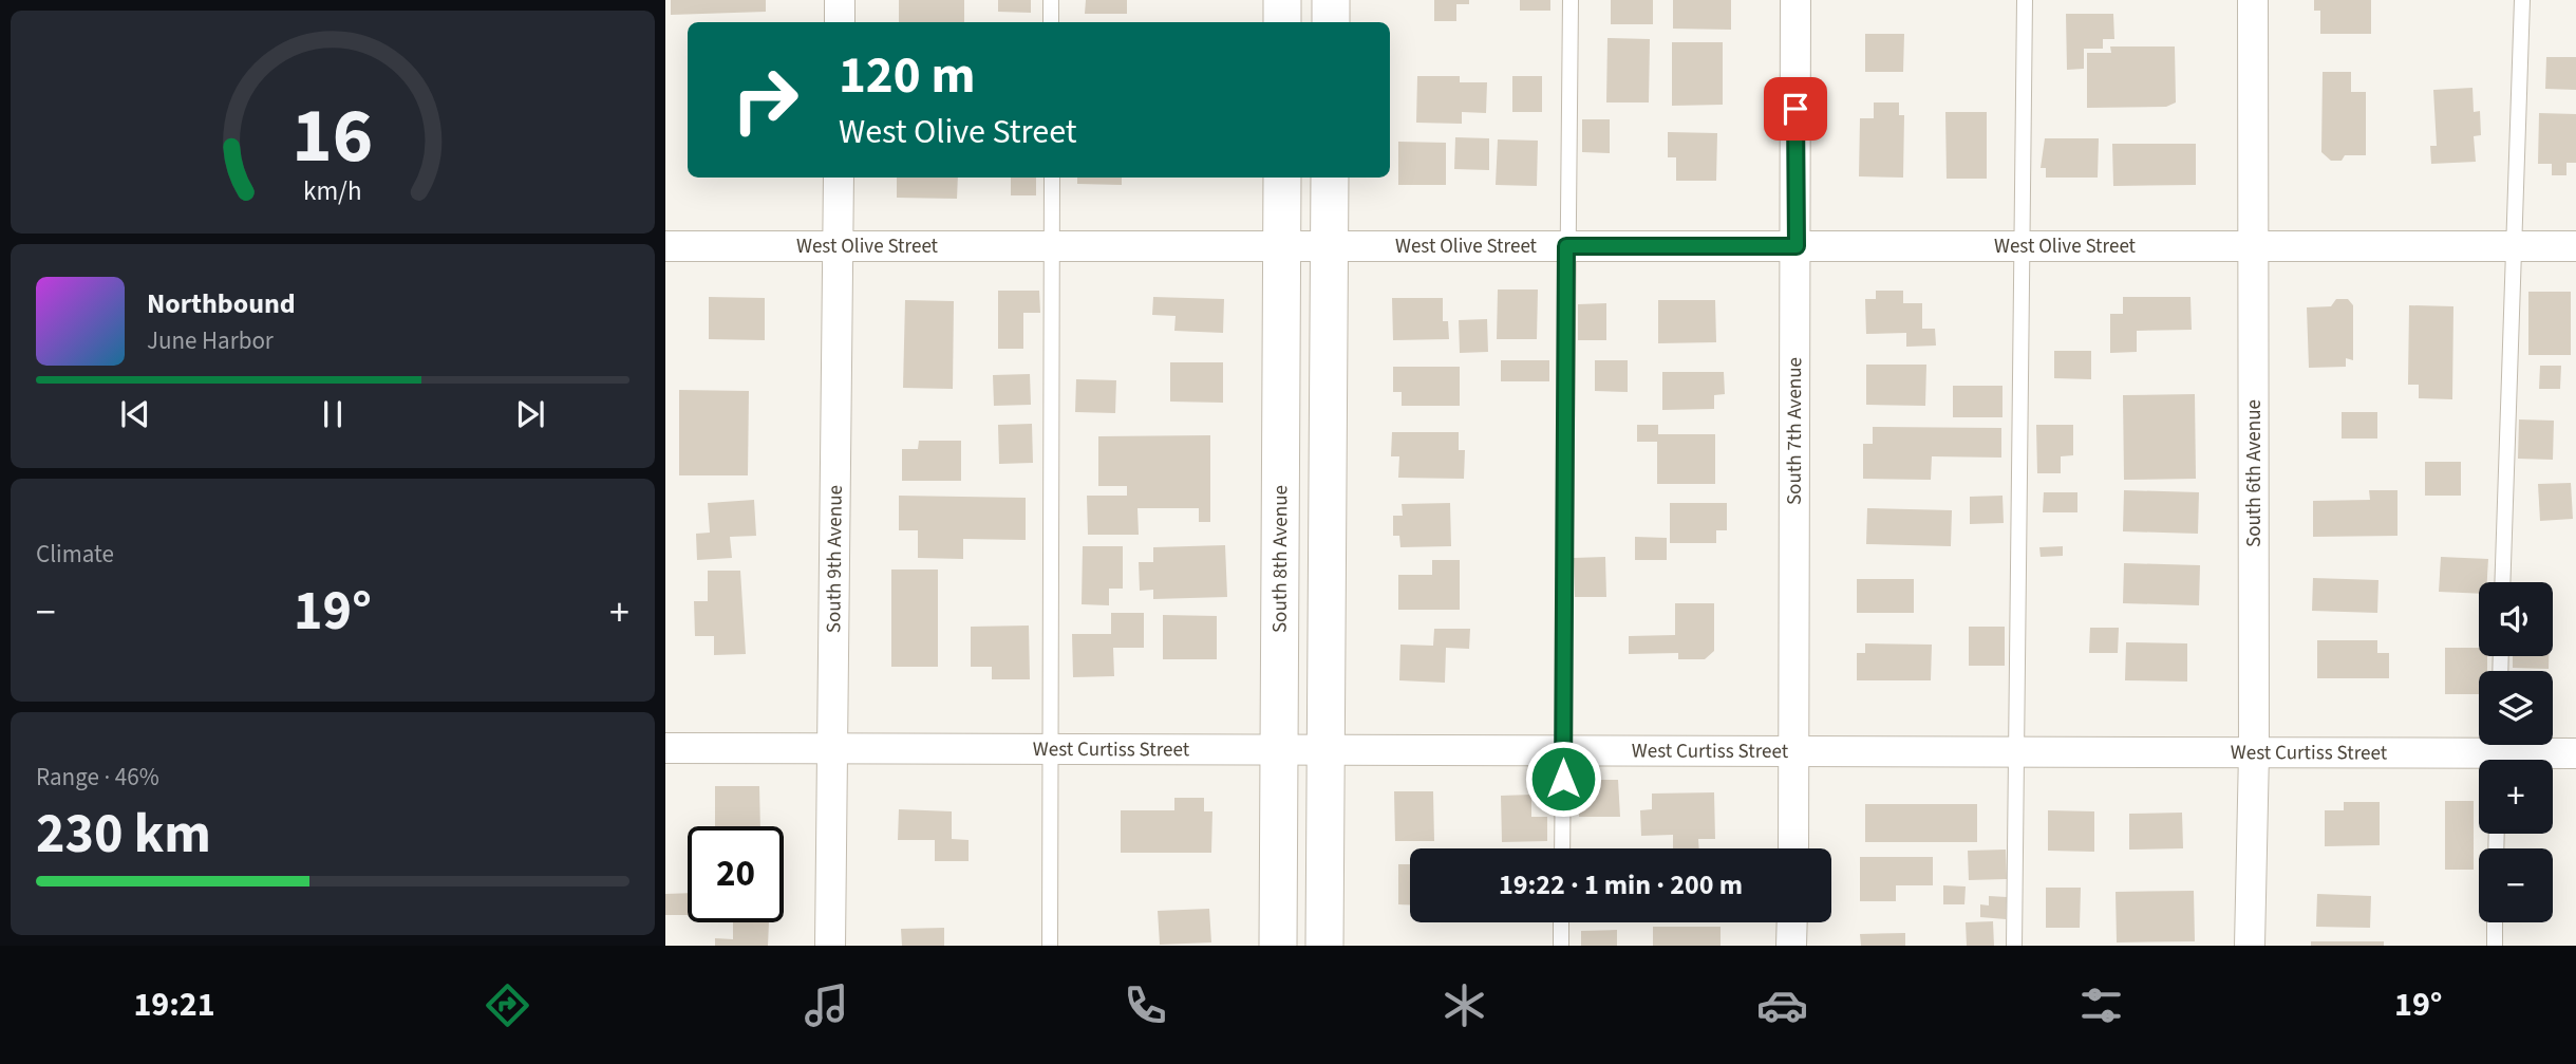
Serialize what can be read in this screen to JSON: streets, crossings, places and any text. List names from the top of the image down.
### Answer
{
  "streets": {
    "street": [
      "West Olive Street",
      "South 7th Avenue",
      "South 6th Avenue",
      "South 9th Avenue",
      "South 8th Avenue",
      "West Curtiss Street"
    ]
  },
  "crossings": [
    ["West Olive Street", "South 7th Avenue"],
    ["West Olive Street", "South 6th Avenue"],
    ["West Olive Street", "South 9th Avenue"],
    ["West Olive Street", "South 8th Avenue"],
    ["South 7th Avenue", "West Curtiss Street"],
    ["South 6th Avenue", "West Curtiss Street"],
    ["South 9th Avenue", "West Curtiss Street"],
    ["South 8th Avenue", "West Curtiss Street"]
  ],
  "page": {
    "turn": ["120 m", "West Olive Street"],
    "song": ["Northbound", "June Harbor"],
    "tile": [
      "Climate",
      ["Range · 46%", "230 km"]
    ],
    "heat": ["−", "19°", "+"],
    "map_buttons": ["+", "−"],
    "limit": "20",
    "trip": "19:22 · 1 min · 200 m",
    "tabs": ["19:21", "19°"],
    "gauge": ["16", "km/h"]
  }
}
